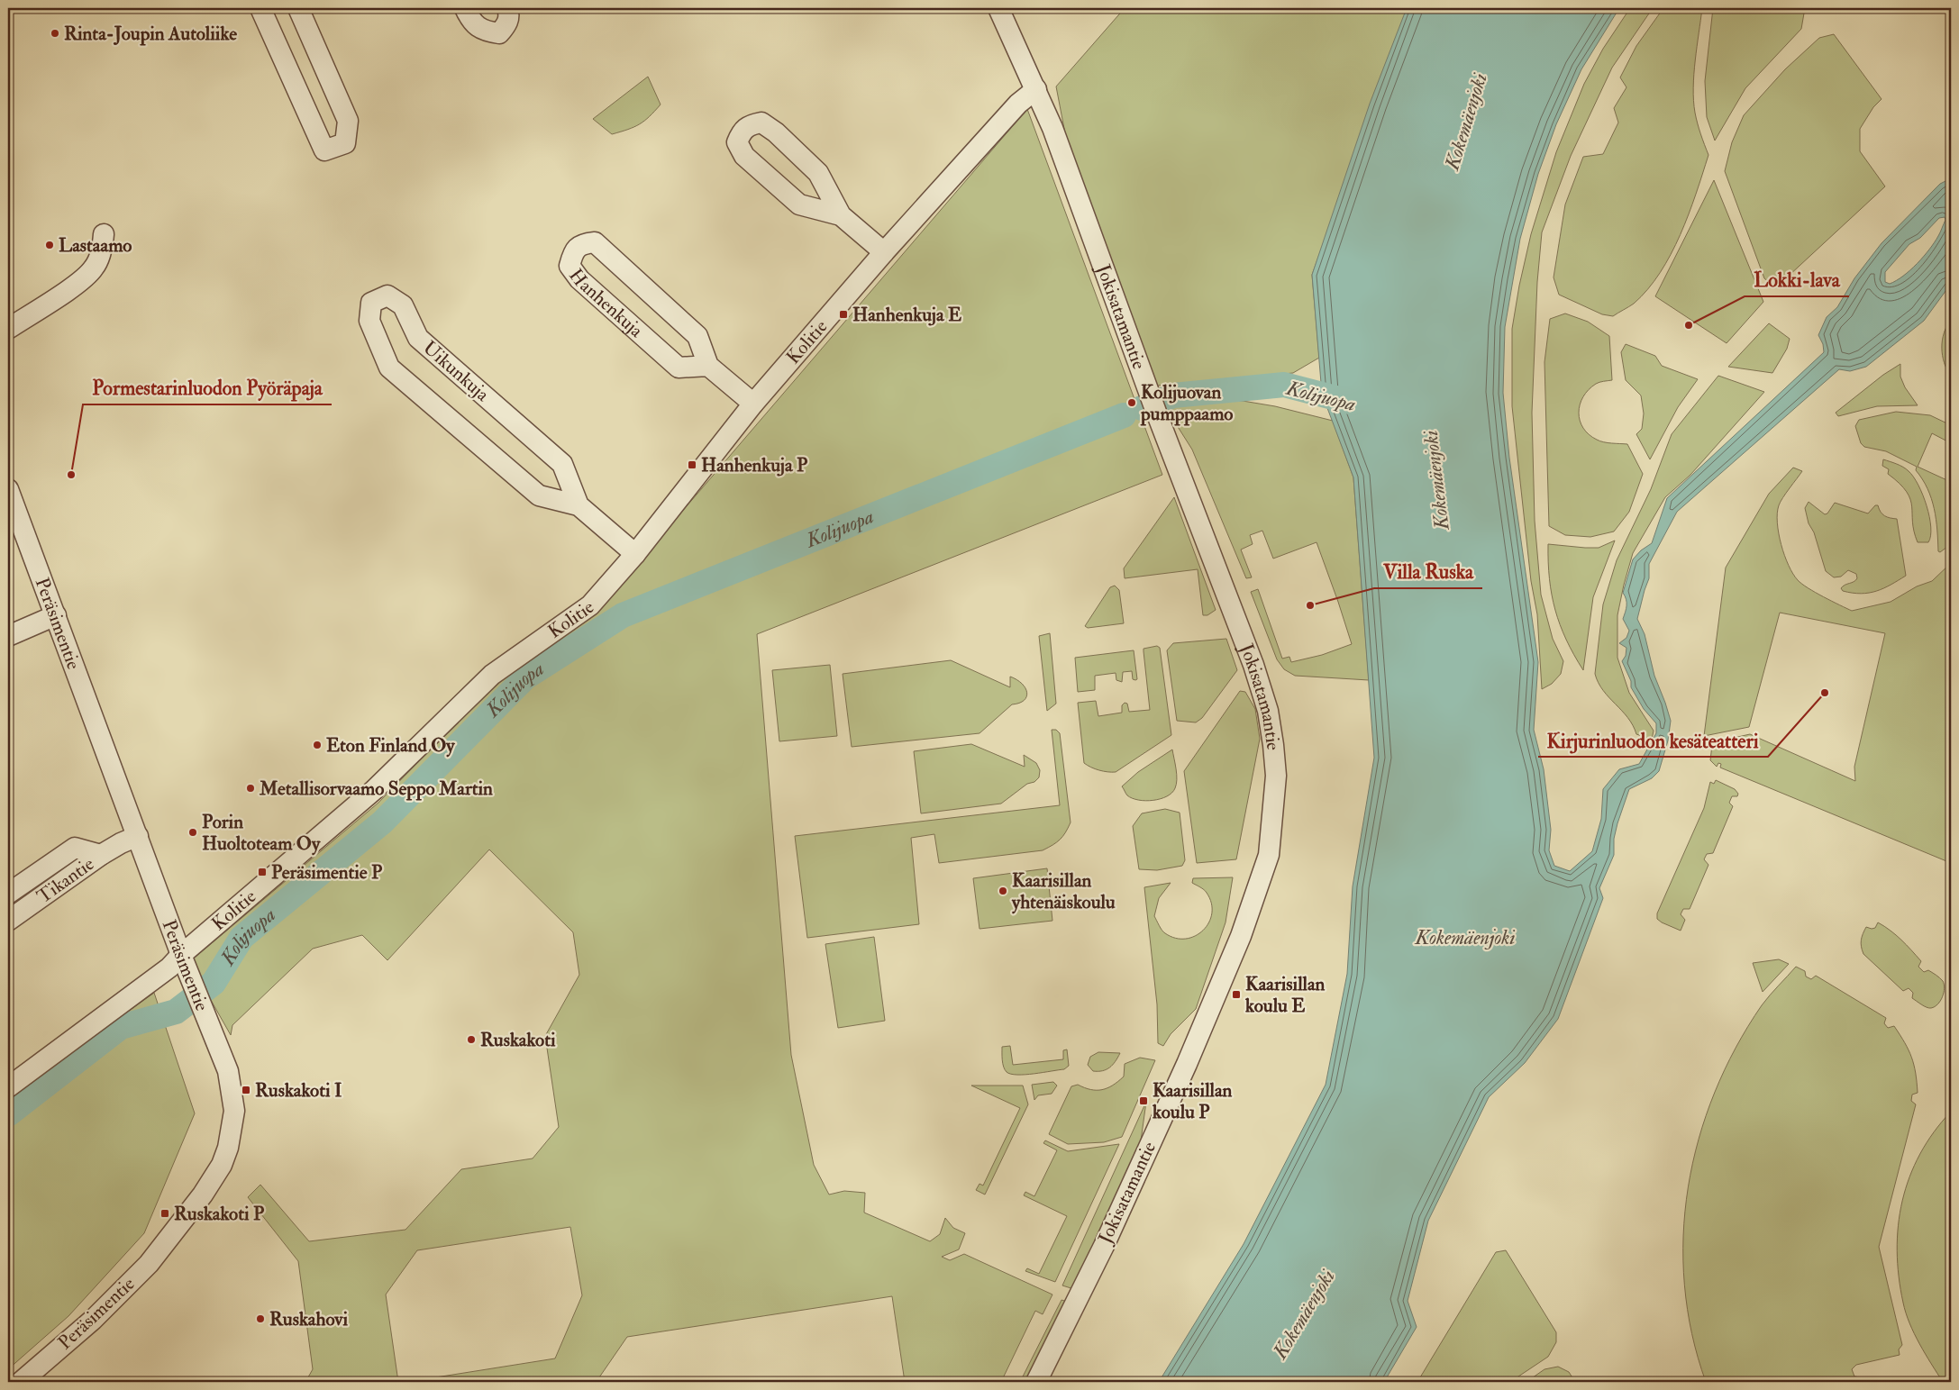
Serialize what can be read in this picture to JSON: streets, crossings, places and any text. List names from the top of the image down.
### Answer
{
  "streets": {
    "street": [
      "Hanhenkuja",
      "Jokisatamantie",
      "Kolitie",
      "Uikunkuja",
      "Peräsimentie",
      "Tikantie"
    ]
  },
  "crossings": [
    ["Hanhenkuja", "Kolitie"],
    ["Jokisatamantie", "Kolitie"],
    ["Kolitie", "Uikunkuja"],
    ["Kolitie", "Peräsimentie"],
    ["Peräsimentie", "Tikantie"]
  ],
  "water": ["Kokemäenjoki", "Kolijuopa"],
  "places": {
    "other": [
      "Rinta-Joupin Autoliike",
      "Lastaamo",
      "Lokki-lava",
      "Kolijuovan pumppaamo",
      "Pormestarinluodon Pyöräpaja",
      "Villa Ruska",
      "Kirjurinluodon kesäteatteri",
      "Eton Finland Oy",
      "Metallisorvaamo Seppo Martin",
      "Porin Huoltoteam Oy",
      "Kaarisillan yhtenäiskoulu",
      "Ruskakoti",
      "Ruskahovi"
    ],
    "transit": [
      "Hanhenkuja E",
      "Hanhenkuja P",
      "Peräsimentie P",
      "Kaarisillan koulu E",
      "Ruskakoti I",
      "Kaarisillan koulu P",
      "Ruskakoti P"
    ]
  }
}
